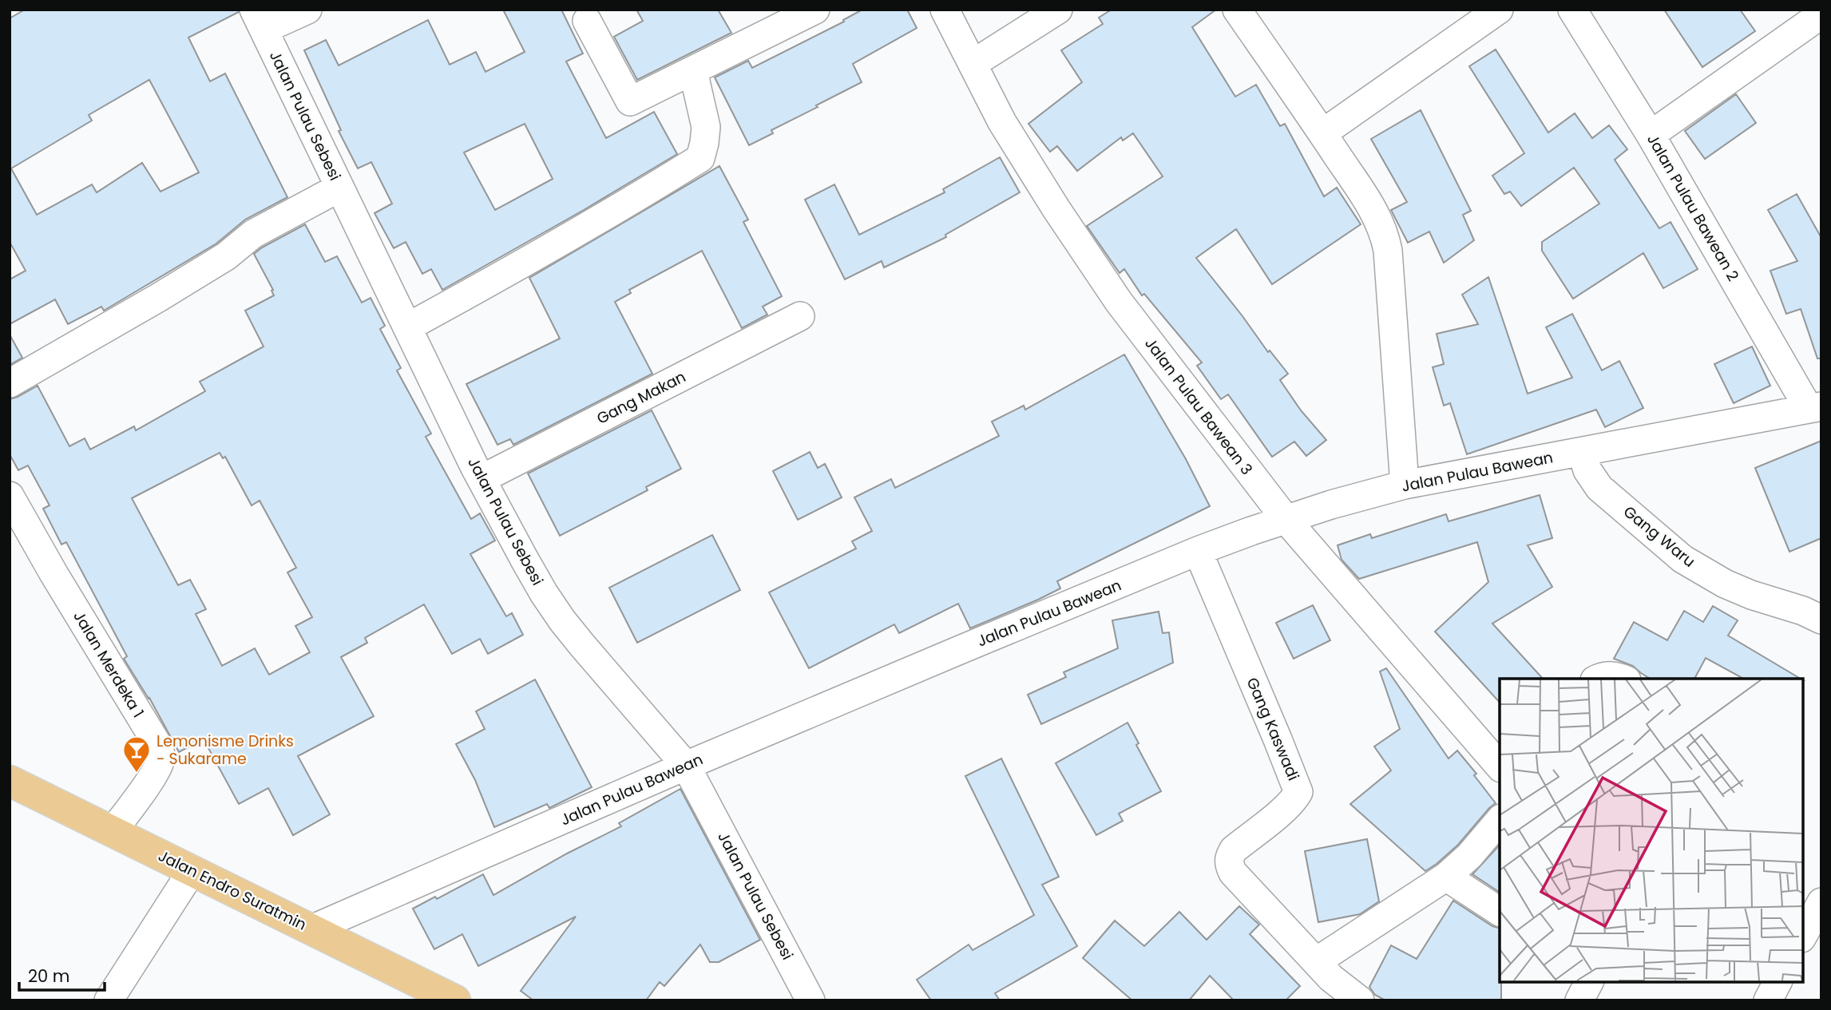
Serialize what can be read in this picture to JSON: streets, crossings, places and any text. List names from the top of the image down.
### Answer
{
  "streets": {
    "main road": ["Jalan Endro Suratmin"],
    "street": [
      "Jalan Pulau Sebesi",
      "Jalan Pulau Bawean 2",
      "Gang Makan",
      "Jalan Pulau Bawean 3",
      "Jalan Pulau Bawean",
      "Gang Waru",
      "Jalan Merdeka 1",
      "Gang Kaswadi"
    ]
  },
  "crossings": [
    ["Jalan Pulau Sebesi", "Gang Makan"],
    ["Jalan Pulau Sebesi", "Jalan Pulau Bawean"],
    ["Jalan Pulau Bawean 2", "Jalan Pulau Bawean"],
    ["Jalan Pulau Bawean 3", "Jalan Pulau Bawean"],
    ["Jalan Pulau Bawean", "Gang Waru"],
    ["Jalan Pulau Bawean", "Gang Kaswadi"],
    ["Jalan Pulau Bawean", "Jalan Endro Suratmin"],
    ["Jalan Merdeka 1", "Jalan Endro Suratmin"]
  ],
  "places": {
    "bar": ["Lemonisme Drinks - Sukarame"]
  },
  "scale_bar": "20 m"
}
